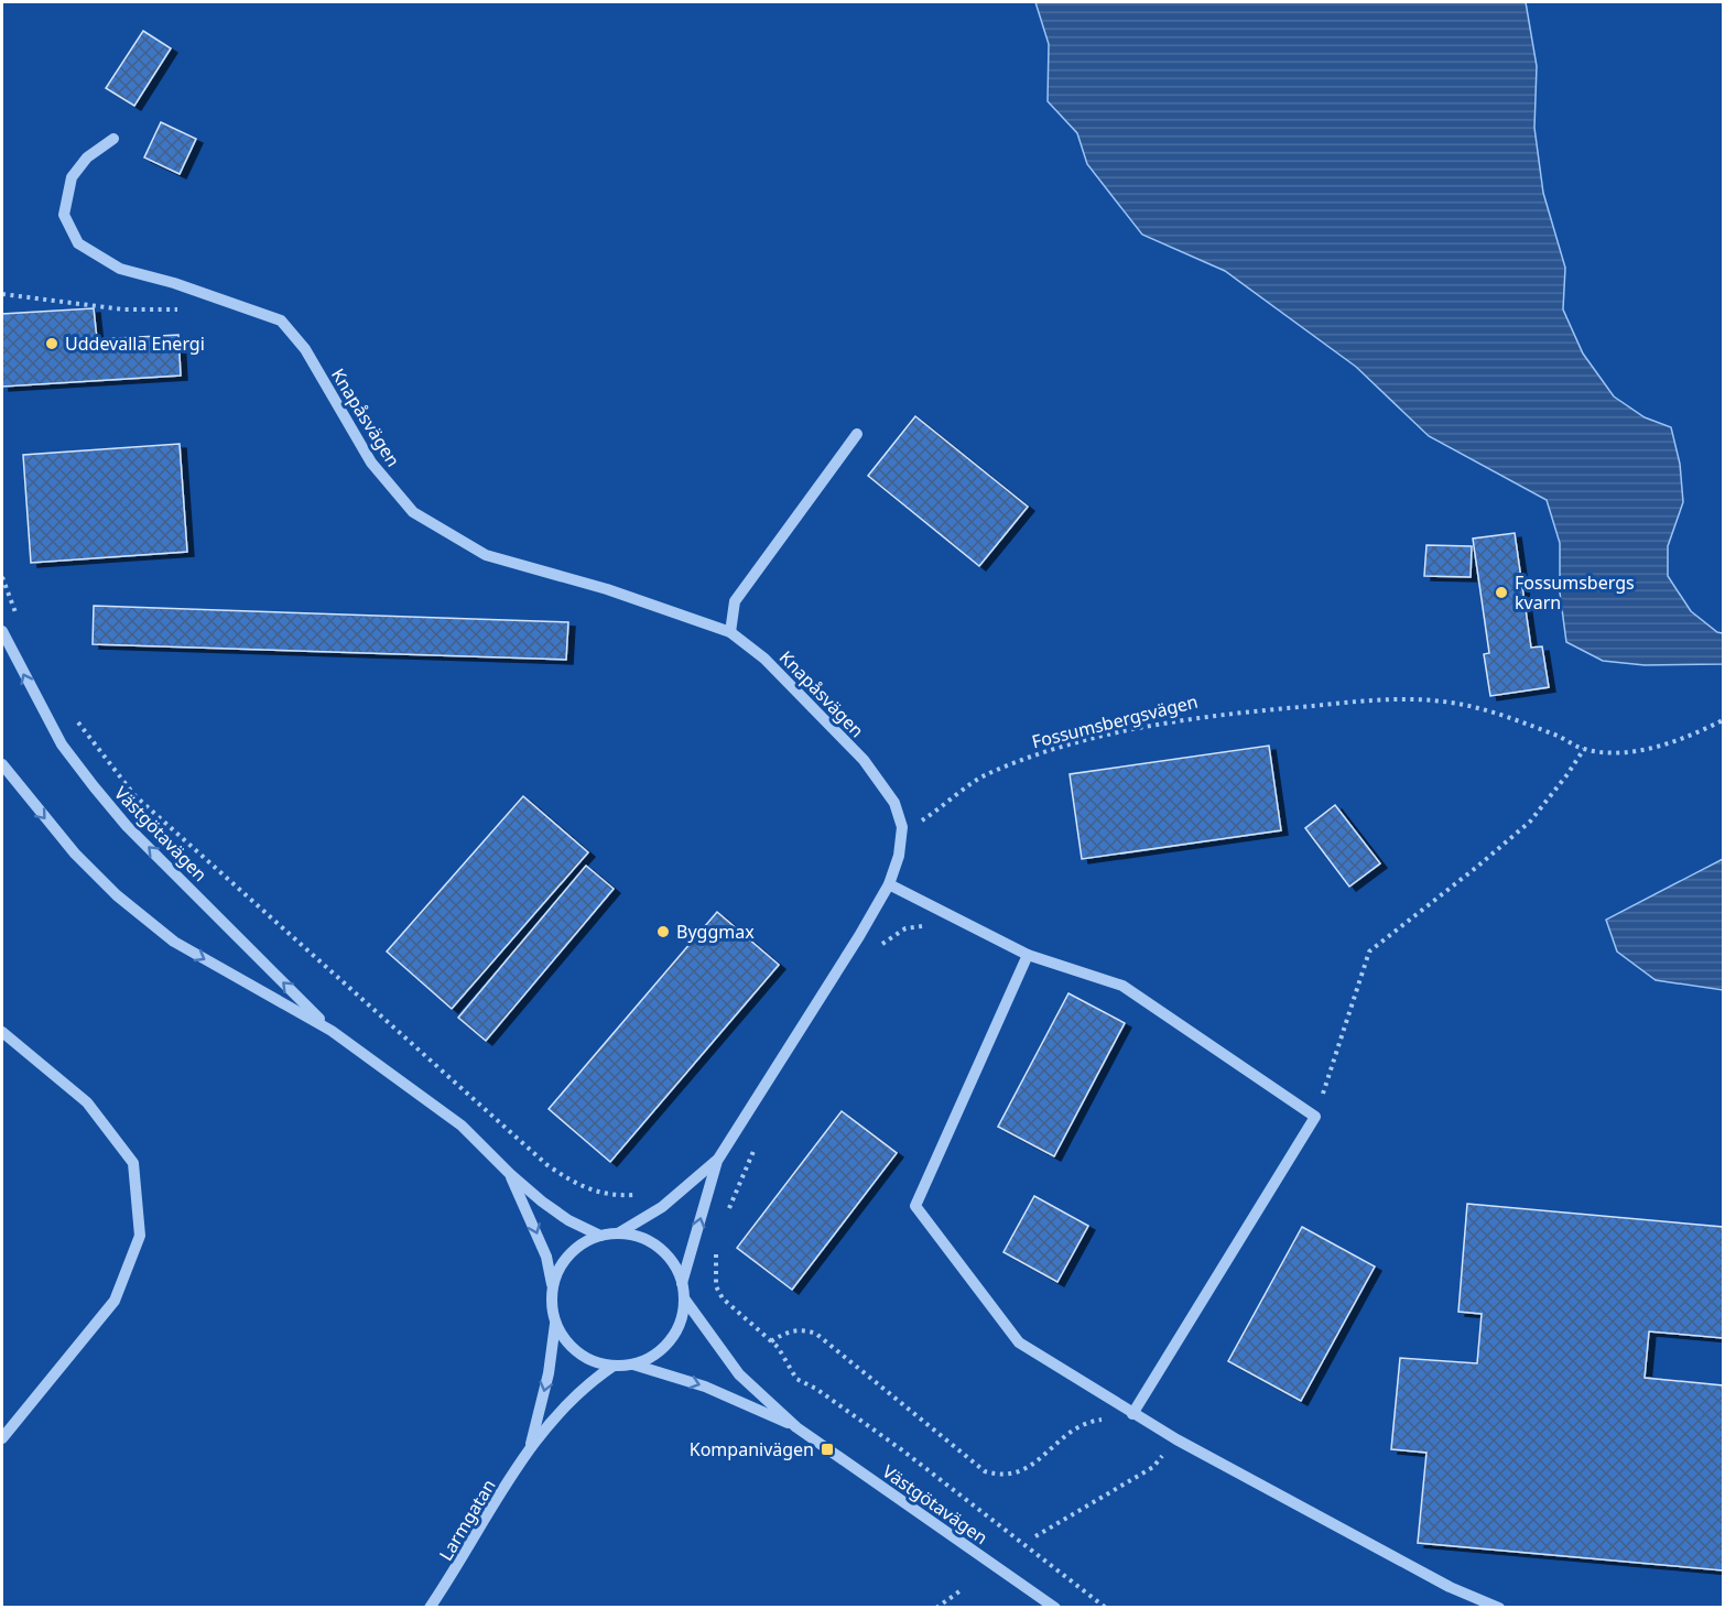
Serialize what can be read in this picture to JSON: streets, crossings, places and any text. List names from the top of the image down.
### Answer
{
  "streets": {
    "street": ["Knapåsvägen", "Västgötavägen", "Larmgatan"],
    "path": ["Fossumsbergsvägen"]
  },
  "crossings": [
    ["Knapåsvägen", "Fossumsbergsvägen"],
    ["Västgötavägen", "Larmgatan"]
  ],
  "places": {
    "other": ["Uddevalla Energi", "Fossumsbergs kvarn", "Byggmax"],
    "transit": ["Kompanivägen"]
  }
}
